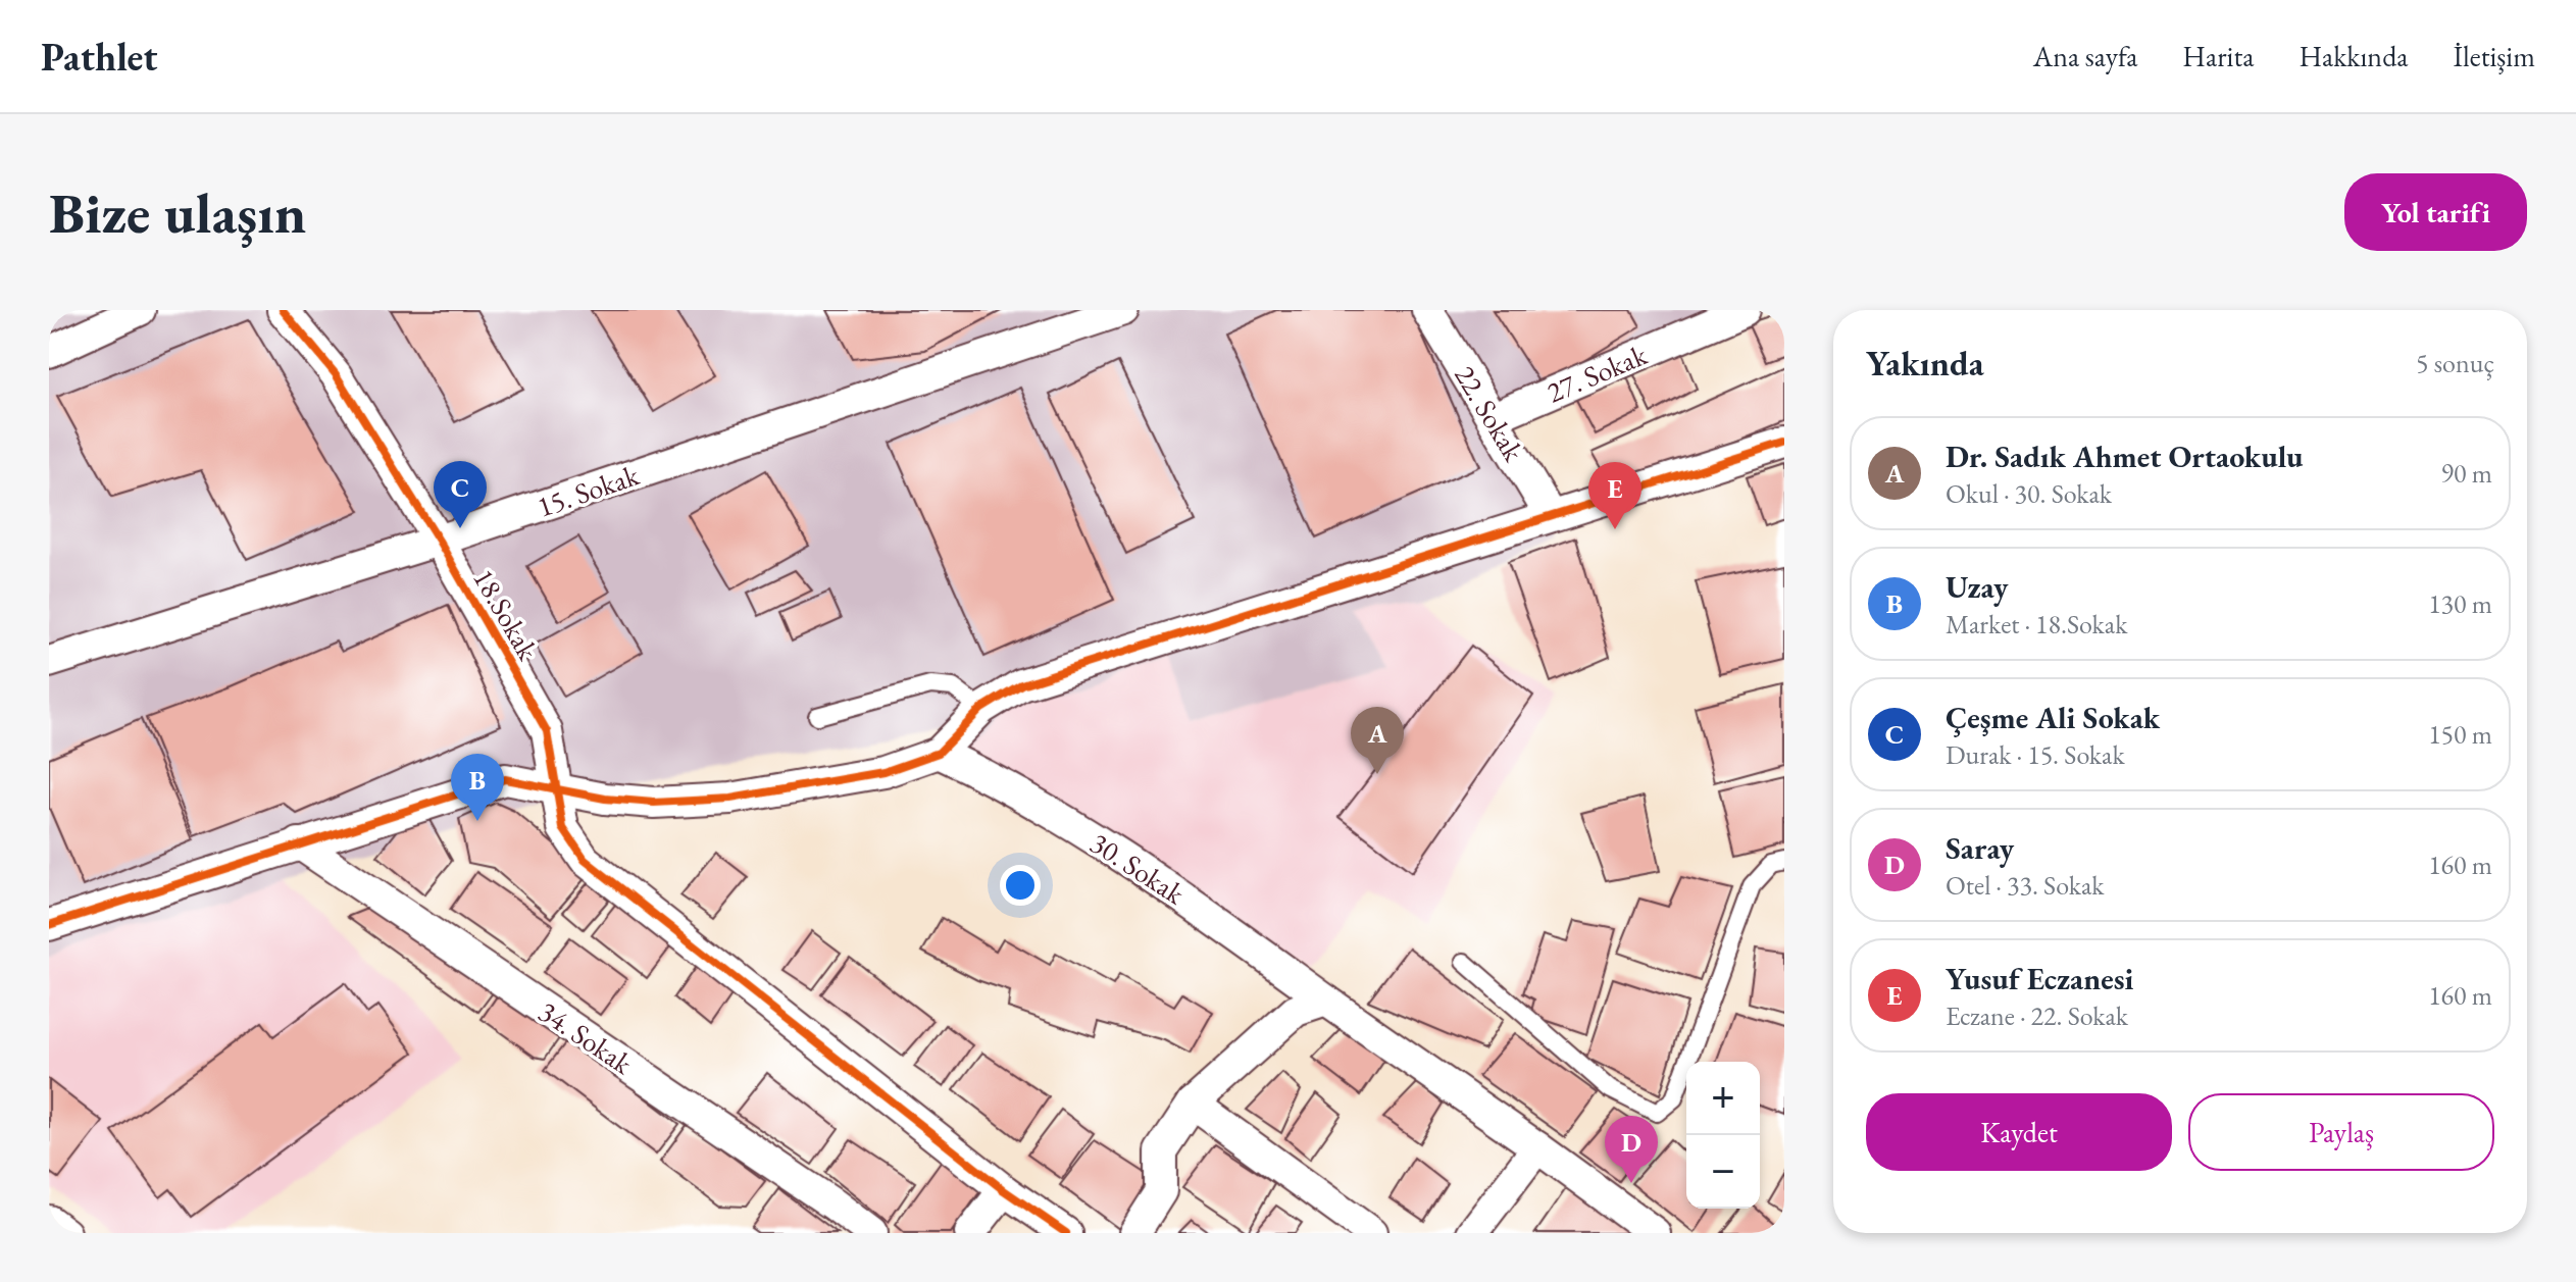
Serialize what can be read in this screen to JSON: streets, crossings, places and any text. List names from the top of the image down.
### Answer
{
  "streets": {
    "street": [
      "27. Sokak",
      "22. Sokak",
      "15. Sokak",
      "18.Sokak",
      "30. Sokak",
      "34. Sokak"
    ]
  },
  "crossings": [
    ["27. Sokak", "22. Sokak"],
    ["15. Sokak", "18.Sokak"]
  ],
  "page": {
    "header": "Pathlet",
    "nav": [
      "Ana sayfa",
      "Harita",
      "Hakkında",
      "İletişim"
    ],
    "buttons": [
      "Yol tarifi",
      ["Kaydet", "Paylaş"]
    ],
    "title": "Bize ulaşın",
    "heading": ["Yakında", "5 sonuç"],
    "list": [
      {
        "mark": "A",
        "name": "Dr. Sadık Ahmet Ortaokulu",
        "note": "Okul · 30. Sokak",
        "value": "90 m"
      },
      {
        "mark": "B",
        "name": "Uzay",
        "note": "Market · 18.Sokak",
        "value": "130 m"
      },
      {
        "mark": "C",
        "name": "Çeşme Ali Sokak",
        "note": "Durak · 15. Sokak",
        "value": "150 m"
      },
      {
        "mark": "D",
        "name": "Saray",
        "note": "Otel · 33. Sokak",
        "value": "160 m"
      },
      {
        "mark": "E",
        "name": "Yusuf Eczanesi",
        "note": "Eczane · 22. Sokak",
        "value": "160 m"
      }
    ],
    "pins": [
      "C",
      "E",
      "A",
      "B",
      "D"
    ],
    "map_buttons": ["+", "−"]
  }
}
